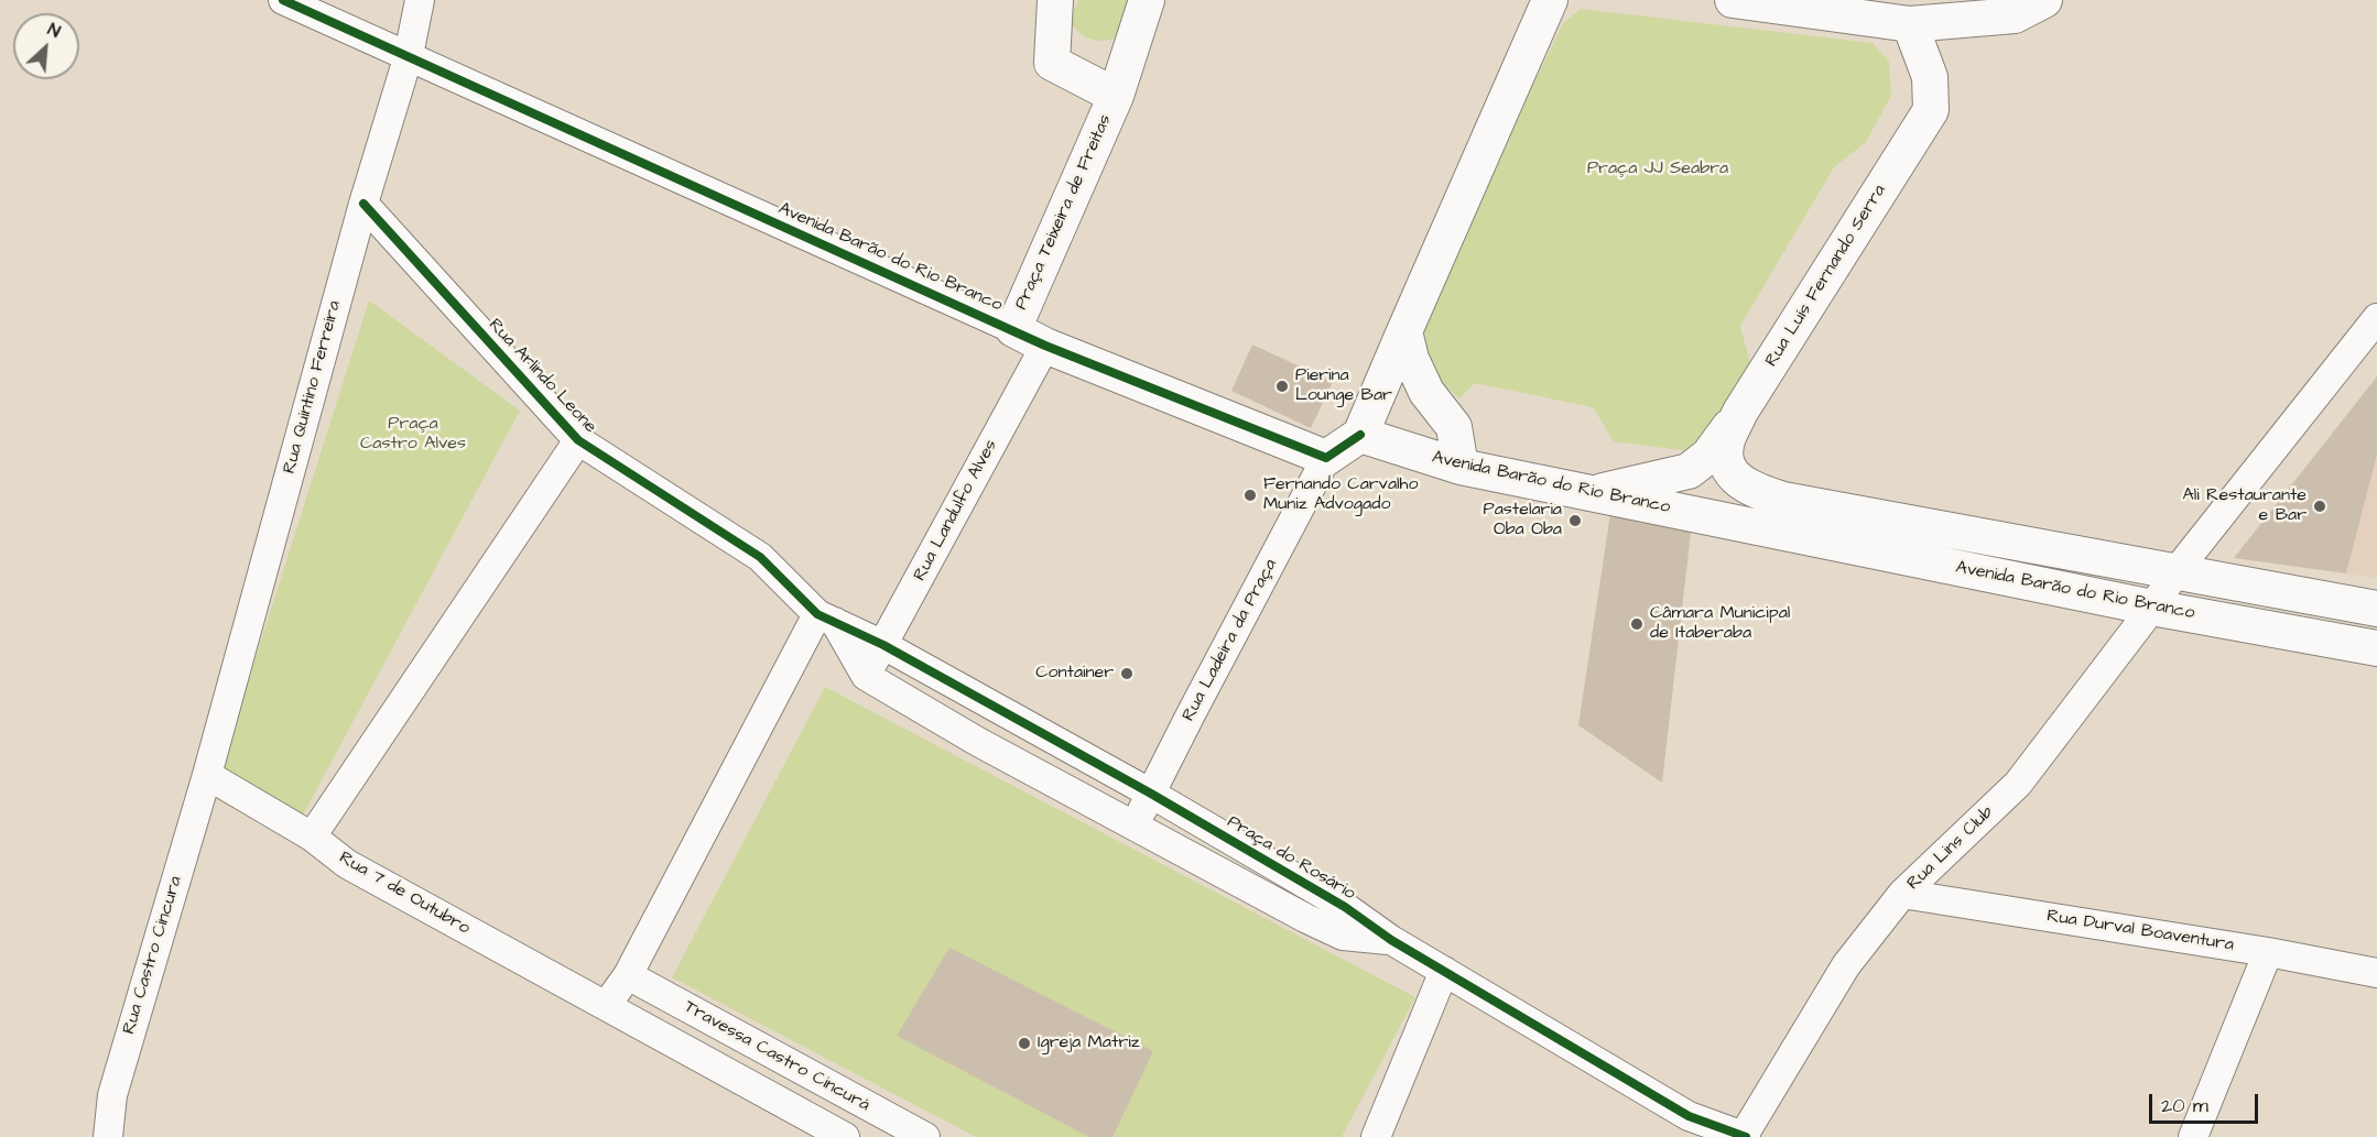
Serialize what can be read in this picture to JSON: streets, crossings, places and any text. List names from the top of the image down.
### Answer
{
  "streets": {
    "street": [
      "Praça Teixeira de Freitas",
      "Avenida Barão do Rio Branco",
      "Rua Luís Fernando Serra",
      "Rua Arlindo Leone",
      "Rua Quintino Ferreira",
      "Rua Landulfo Alves",
      "Rua Ladeira da Praça",
      "Rua Lins Club",
      "Praça do Rosário",
      "Rua 7 de Outubro",
      "Rua Durval Boaventura",
      "Rua Castro Cincura",
      "Travessa Castro Cincurá"
    ]
  },
  "crossings": [
    ["Praça Teixeira de Freitas", "Avenida Barão do Rio Branco"],
    ["Avenida Barão do Rio Branco", "Rua Luís Fernando Serra"],
    ["Avenida Barão do Rio Branco", "Rua Quintino Ferreira"],
    ["Avenida Barão do Rio Branco", "Rua Landulfo Alves"],
    ["Avenida Barão do Rio Branco", "Rua Ladeira da Praça"],
    ["Avenida Barão do Rio Branco", "Rua Lins Club"],
    ["Rua Arlindo Leone", "Rua Quintino Ferreira"],
    ["Rua Arlindo Leone", "Praça do Rosário"],
    ["Rua Quintino Ferreira", "Rua 7 de Outubro"],
    ["Rua Quintino Ferreira", "Rua Castro Cincura"],
    ["Rua Landulfo Alves", "Praça do Rosário"],
    ["Rua Ladeira da Praça", "Praça do Rosário"],
    ["Rua Lins Club", "Praça do Rosário"],
    ["Rua Lins Club", "Rua Durval Boaventura"],
    ["Rua 7 de Outubro", "Rua Castro Cincura"],
    ["Rua 7 de Outubro", "Travessa Castro Cincurá"]
  ],
  "parks": ["Praça JJ Seabra", "Praça Castro Alves"],
  "places": [
    "Pierina Lounge Bar",
    "Fernando Carvalho Muniz Advogado",
    "Ali Restaurante e Bar",
    "Pastelaria Oba Oba",
    "Câmara Municipal de Itaberaba",
    "Container",
    "Igreja Matriz"
  ],
  "scale_bar": "20 m",
  "north": "top right"
}
